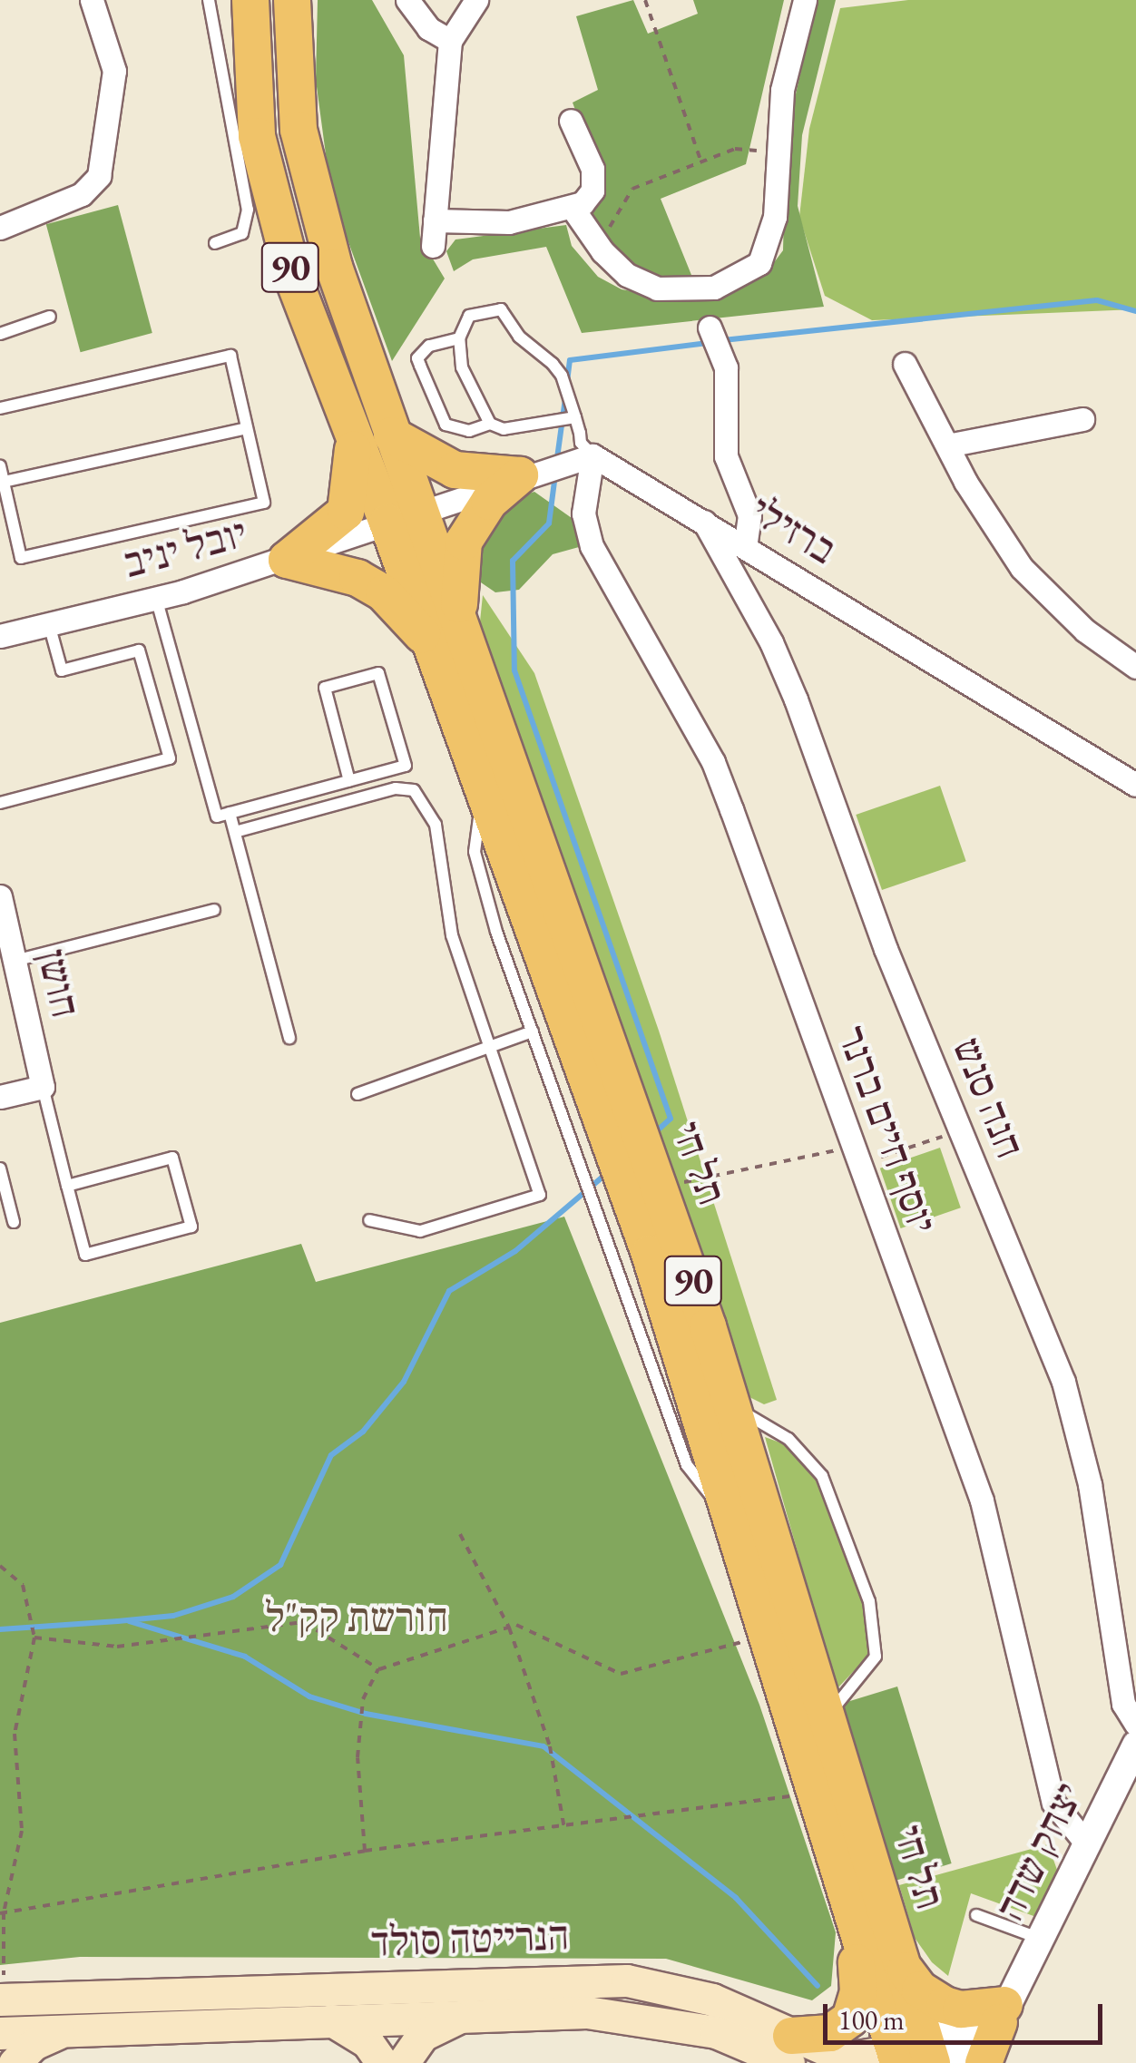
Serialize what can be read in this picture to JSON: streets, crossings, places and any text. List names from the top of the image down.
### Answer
{
  "streets": {
    "highway": ["90", "תל חי"],
    "main road": ["הנרייטה סולד"],
    "street": [
      "ברזילי",
      "יובל יניב",
      "חושן",
      "חנה סנש",
      "יוסף חיים ברנר",
      "יצחק שדה"
    ]
  },
  "crossings": [
    ["90", "יובל יניב"],
    ["90", "תל חי"],
    ["ברזילי", "חנה סנש"],
    ["ברזילי", "יוסף חיים ברנר"],
    ["יובל יניב", "תל חי"],
    ["יוסף חיים ברנר", "יצחק שדה"],
    ["תל חי", "הנרייטה סולד"]
  ],
  "parks": ["חורשת קק\"ל"],
  "scale_bar": "100 m"
}
